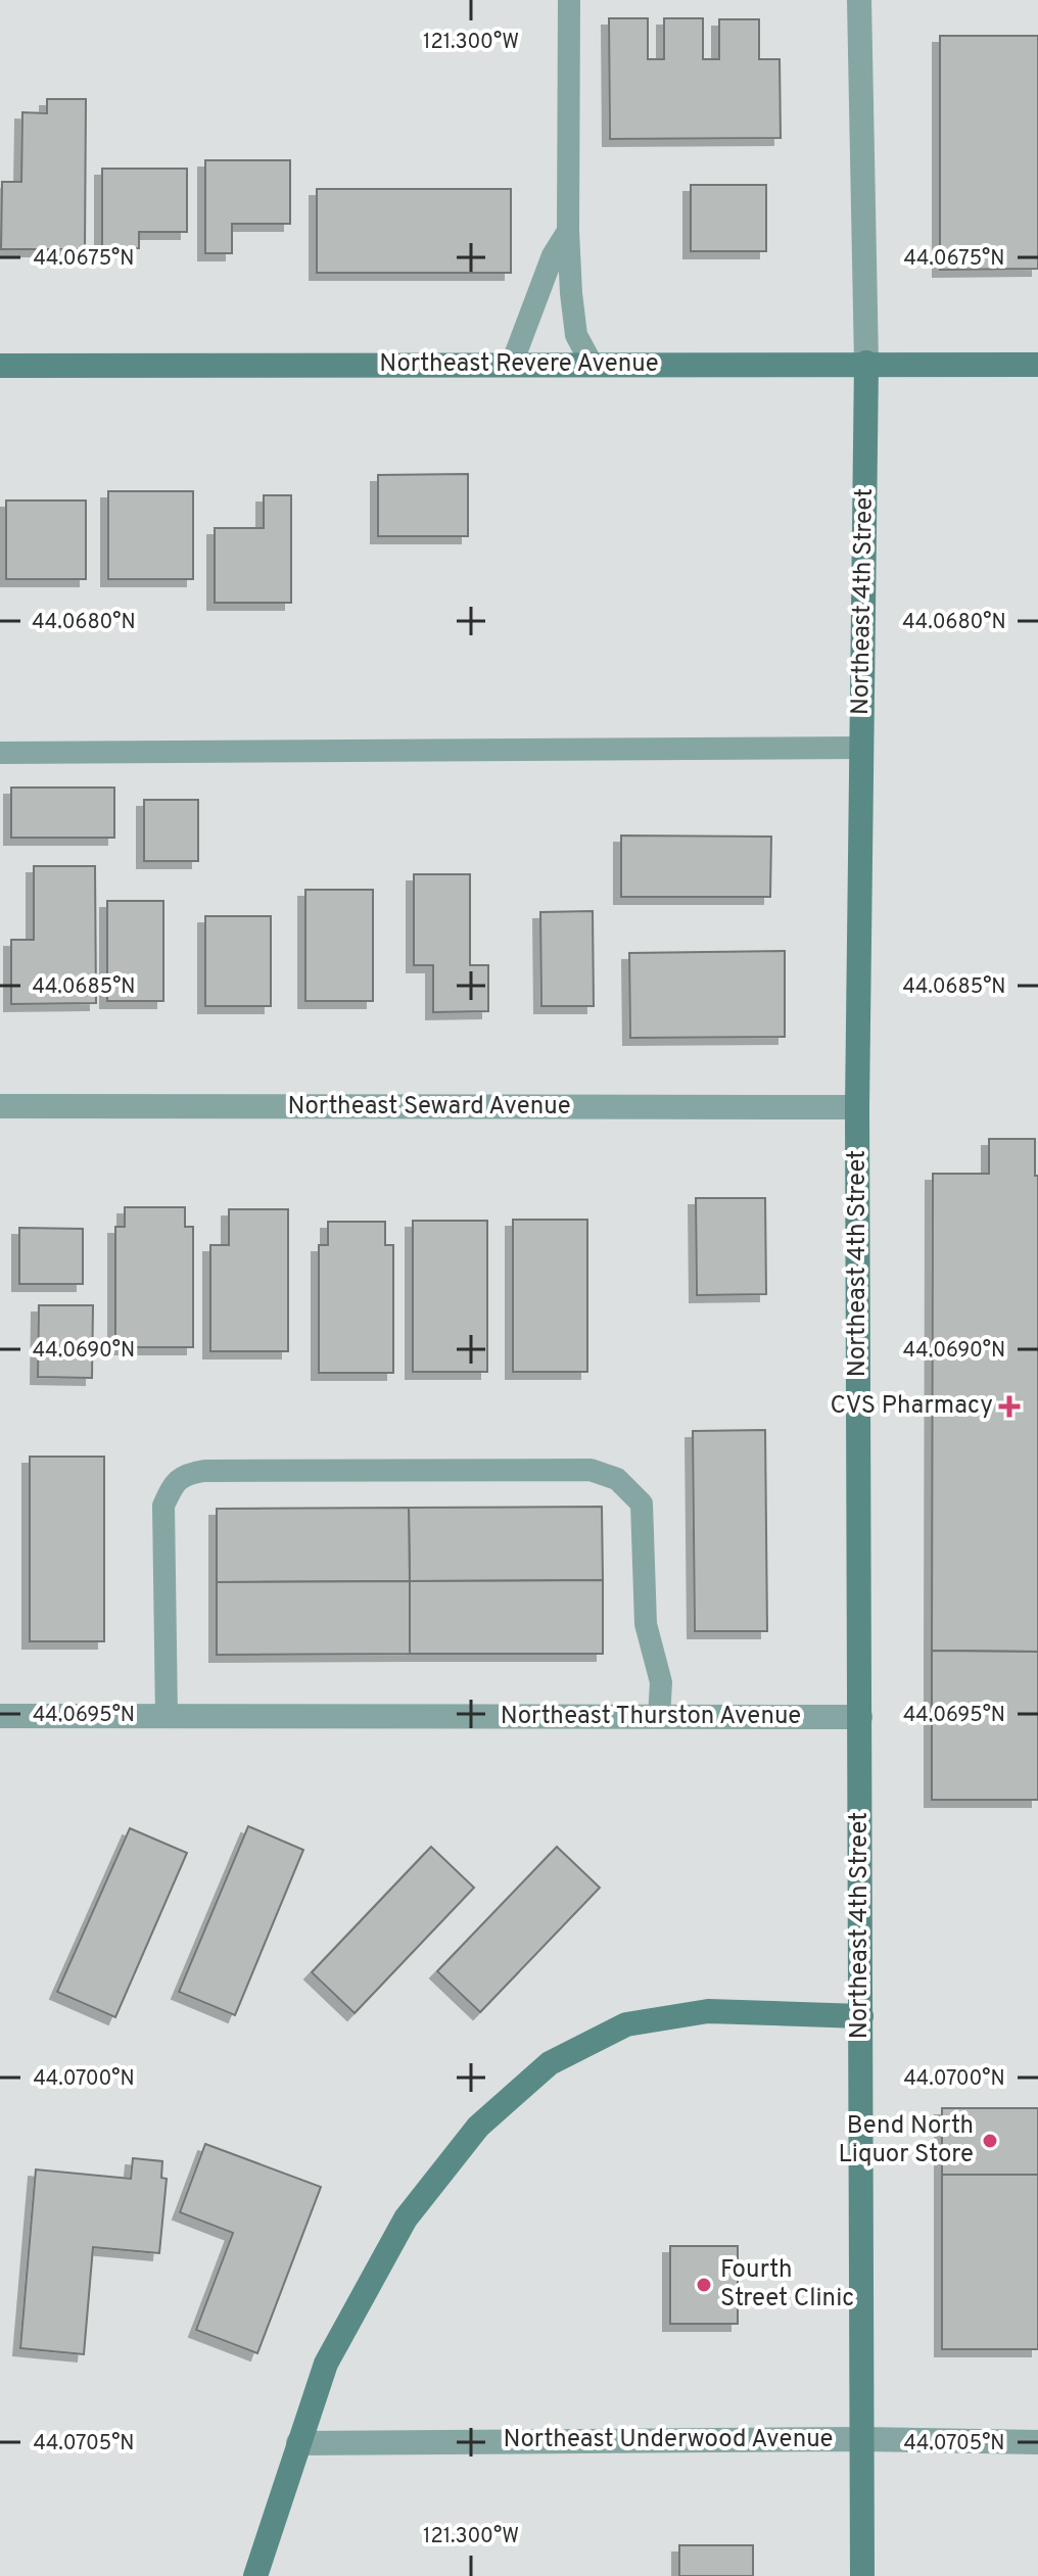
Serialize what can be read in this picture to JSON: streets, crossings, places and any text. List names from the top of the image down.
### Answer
{
  "streets": {
    "street": [
      "Northeast Revere Avenue",
      "Northeast 4th Street",
      "Northeast Seward Avenue",
      "Northeast Thurston Avenue",
      "Northeast Underwood Avenue"
    ]
  },
  "crossings": [
    ["Northeast Revere Avenue", "Northeast 4th Street"],
    ["Northeast 4th Street", "Northeast Seward Avenue"],
    ["Northeast 4th Street", "Northeast Thurston Avenue"],
    ["Northeast 4th Street", "Northeast Underwood Avenue"]
  ],
  "places": {
    "health": ["CVS Pharmacy"],
    "other": ["Bend North Liquor Store", "Fourth Street Clinic"]
  },
  "coordinates": [
    "121.300°W",
    "44.0675°N",
    "44.0680°N",
    "44.0685°N",
    "44.0690°N",
    "44.0695°N",
    "44.0700°N",
    "44.0705°N"
  ]
}
